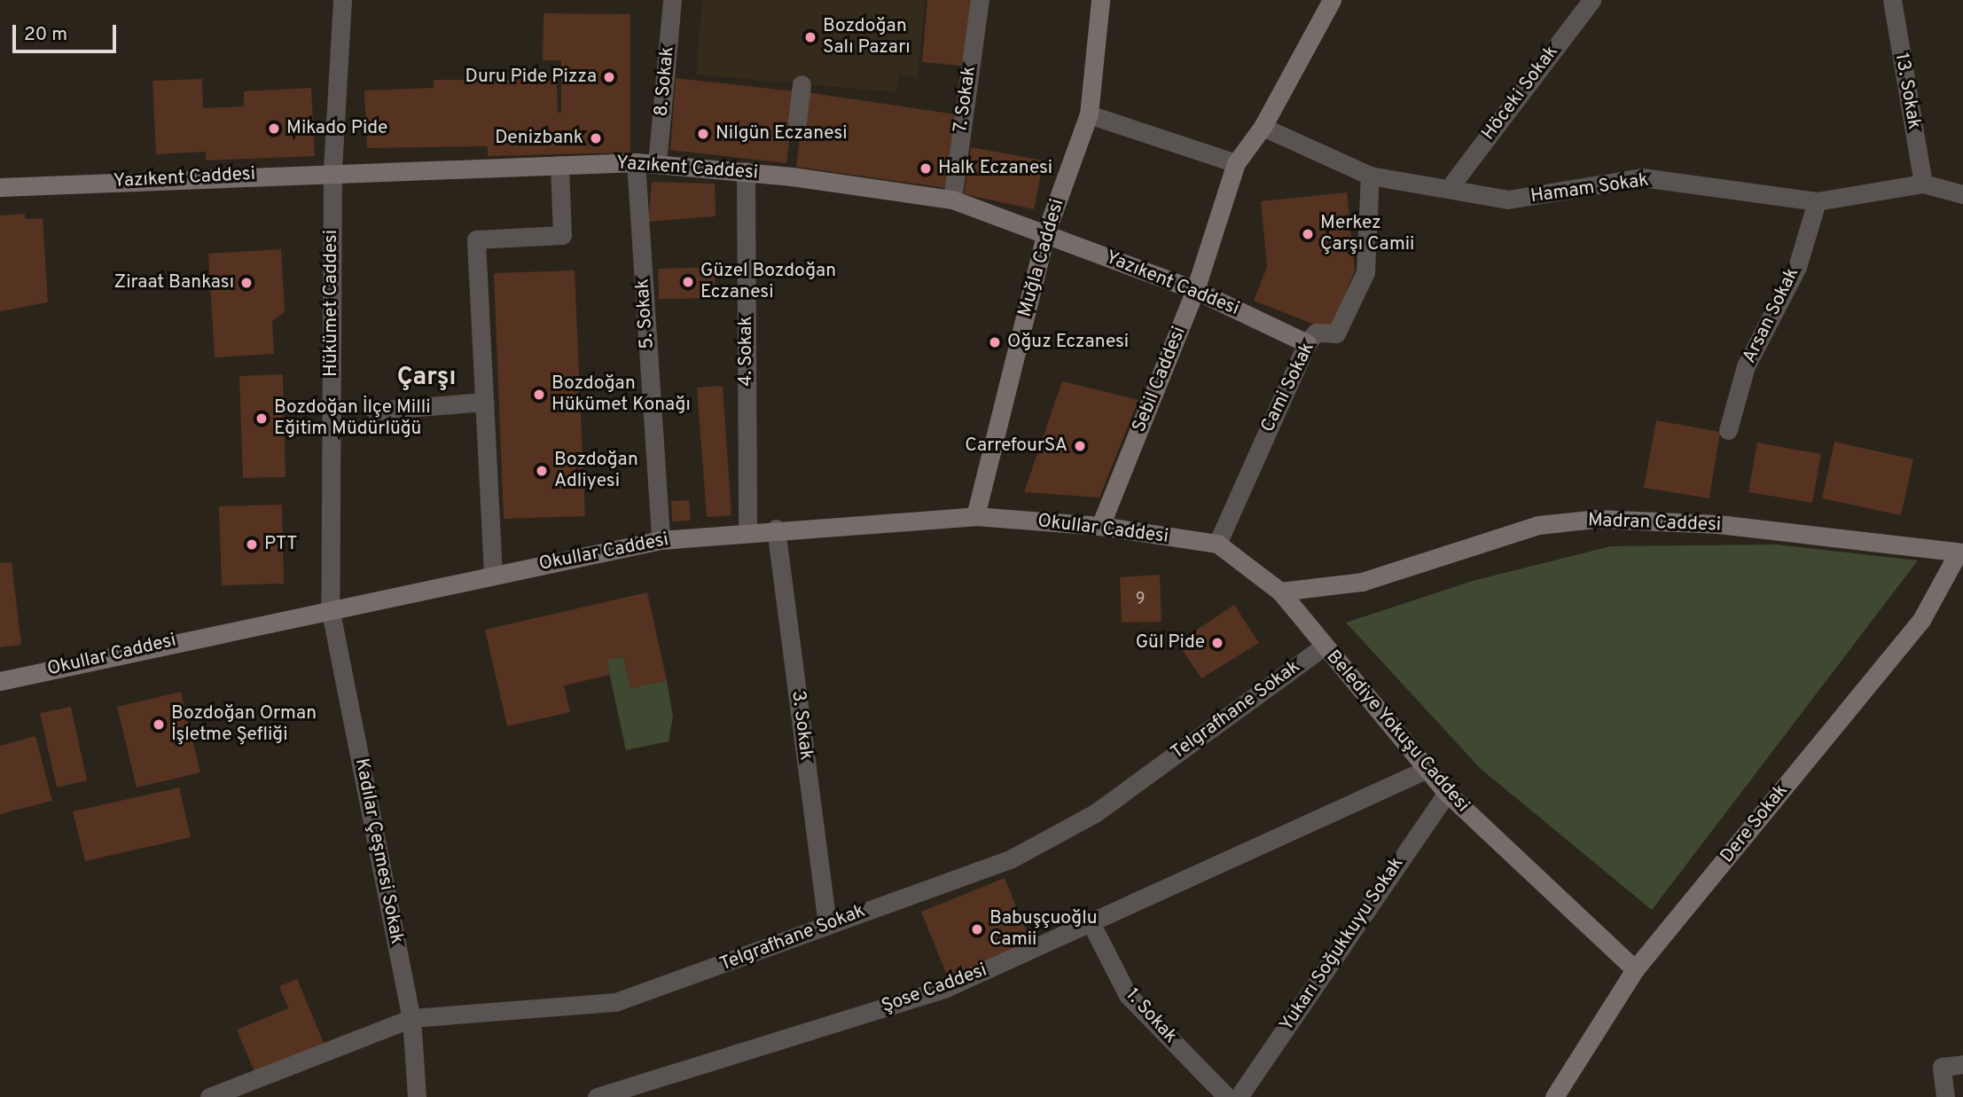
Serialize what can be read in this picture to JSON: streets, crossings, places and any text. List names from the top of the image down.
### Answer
{
  "streets": {
    "street": [
      "8. Sokak",
      "13. Sokak",
      "Höceki Sokak",
      "7. Sokak",
      "Yazıkent Caddesi",
      "Hamam Sokak",
      "Muğla Caddesi",
      "Hükümet Caddesi",
      "5. Sokak",
      "Arsan Sokak",
      "4. Sokak",
      "Sebil Caddesi",
      "Cami Sokak",
      "Madran Caddesi",
      "Okullar Caddesi",
      "Telgrafhane Sokak",
      "3. Sokak",
      "Belediye Yokuşu Caddesi",
      "Dere Sokak",
      "Kadılar Çeşmesi Sokak",
      "Yukarı Soğukkuyu Sokak",
      "Şose Caddesi",
      "1. Sokak"
    ]
  },
  "crossings": [
    ["8. Sokak", "Yazıkent Caddesi"],
    ["13. Sokak", "Hamam Sokak"],
    ["Höceki Sokak", "Hamam Sokak"],
    ["7. Sokak", "Yazıkent Caddesi"],
    ["Yazıkent Caddesi", "Muğla Caddesi"],
    ["Yazıkent Caddesi", "Hükümet Caddesi"],
    ["Yazıkent Caddesi", "5. Sokak"],
    ["Yazıkent Caddesi", "4. Sokak"],
    ["Yazıkent Caddesi", "Sebil Caddesi"],
    ["Yazıkent Caddesi", "Cami Sokak"],
    ["Hamam Sokak", "Arsan Sokak"],
    ["Hamam Sokak", "Sebil Caddesi"],
    ["Hamam Sokak", "Cami Sokak"],
    ["Muğla Caddesi", "Okullar Caddesi"],
    ["Hükümet Caddesi", "Okullar Caddesi"],
    ["Hükümet Caddesi", "Kadılar Çeşmesi Sokak"],
    ["5. Sokak", "Okullar Caddesi"],
    ["4. Sokak", "Okullar Caddesi"],
    ["Sebil Caddesi", "Okullar Caddesi"],
    ["Cami Sokak", "Okullar Caddesi"],
    ["Cami Sokak", "Belediye Yokuşu Caddesi"],
    ["Madran Caddesi", "Belediye Yokuşu Caddesi"],
    ["Madran Caddesi", "Dere Sokak"],
    ["Okullar Caddesi", "3. Sokak"],
    ["Okullar Caddesi", "Belediye Yokuşu Caddesi"],
    ["Okullar Caddesi", "Kadılar Çeşmesi Sokak"],
    ["Telgrafhane Sokak", "3. Sokak"],
    ["Telgrafhane Sokak", "Belediye Yokuşu Caddesi"],
    ["Telgrafhane Sokak", "Kadılar Çeşmesi Sokak"],
    ["Belediye Yokuşu Caddesi", "Dere Sokak"],
    ["Belediye Yokuşu Caddesi", "Yukarı Soğukkuyu Sokak"],
    ["Belediye Yokuşu Caddesi", "Şose Caddesi"],
    ["Şose Caddesi", "1. Sokak"]
  ],
  "districts": ["Çarşı"],
  "places": [
    "Bozdoğan Salı Pazarı",
    "Duru Pide Pizza",
    "Mikado Pide",
    "Nilgün Eczanesi",
    "Denizbank",
    "Halk Eczanesi",
    "Merkez Çarşı Camii",
    "Güzel Bozdoğan Eczanesi",
    "Ziraat Bankası",
    "Oğuz Eczanesi",
    "Bozdoğan Hükümet Konağı",
    "Bozdoğan İlçe Milli Eğitim Müdürlüğü",
    "CarrefourSA",
    "Bozdoğan Adliyesi",
    "PTT",
    "Gül Pide",
    "Bozdoğan Orman İşletme Şefliği",
    "Babuşçuoğlu Camii"
  ],
  "house_numbers": ["9"],
  "scale_bar": "20 m"
}
